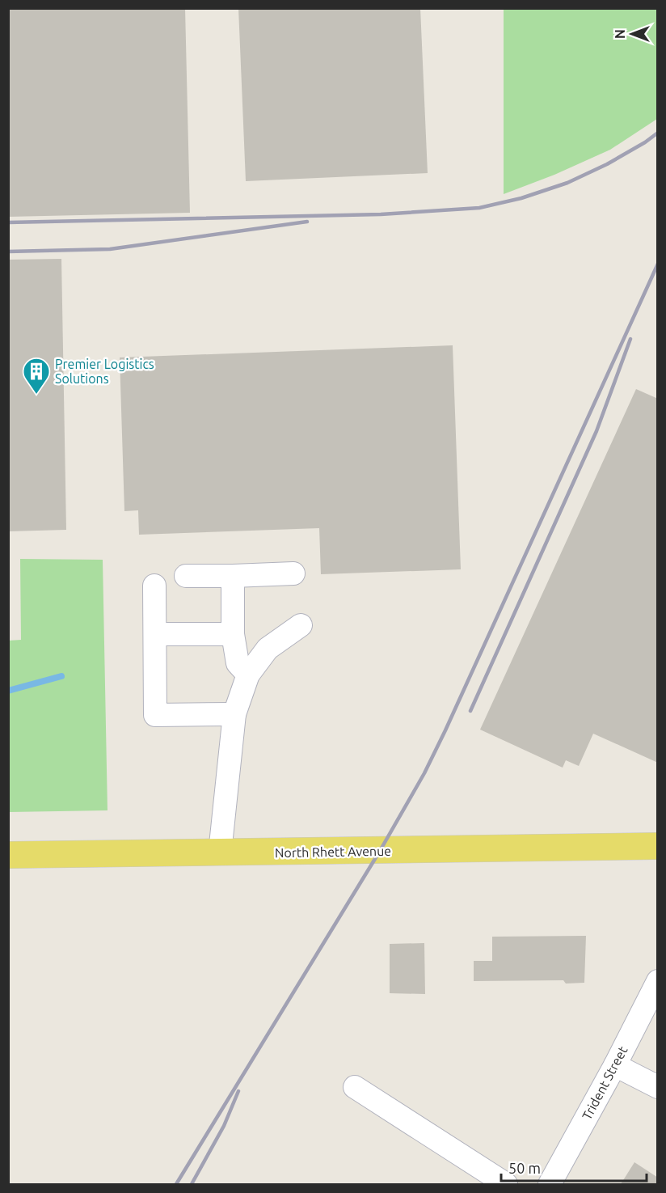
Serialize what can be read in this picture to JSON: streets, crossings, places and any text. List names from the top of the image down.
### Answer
{
  "streets": {
    "main road": ["North Rhett Avenue"],
    "street": ["Trident Street"]
  },
  "places": {
    "building": ["Premier Logistics Solutions"]
  },
  "scale_bar": "50 m",
  "north": "left"
}
